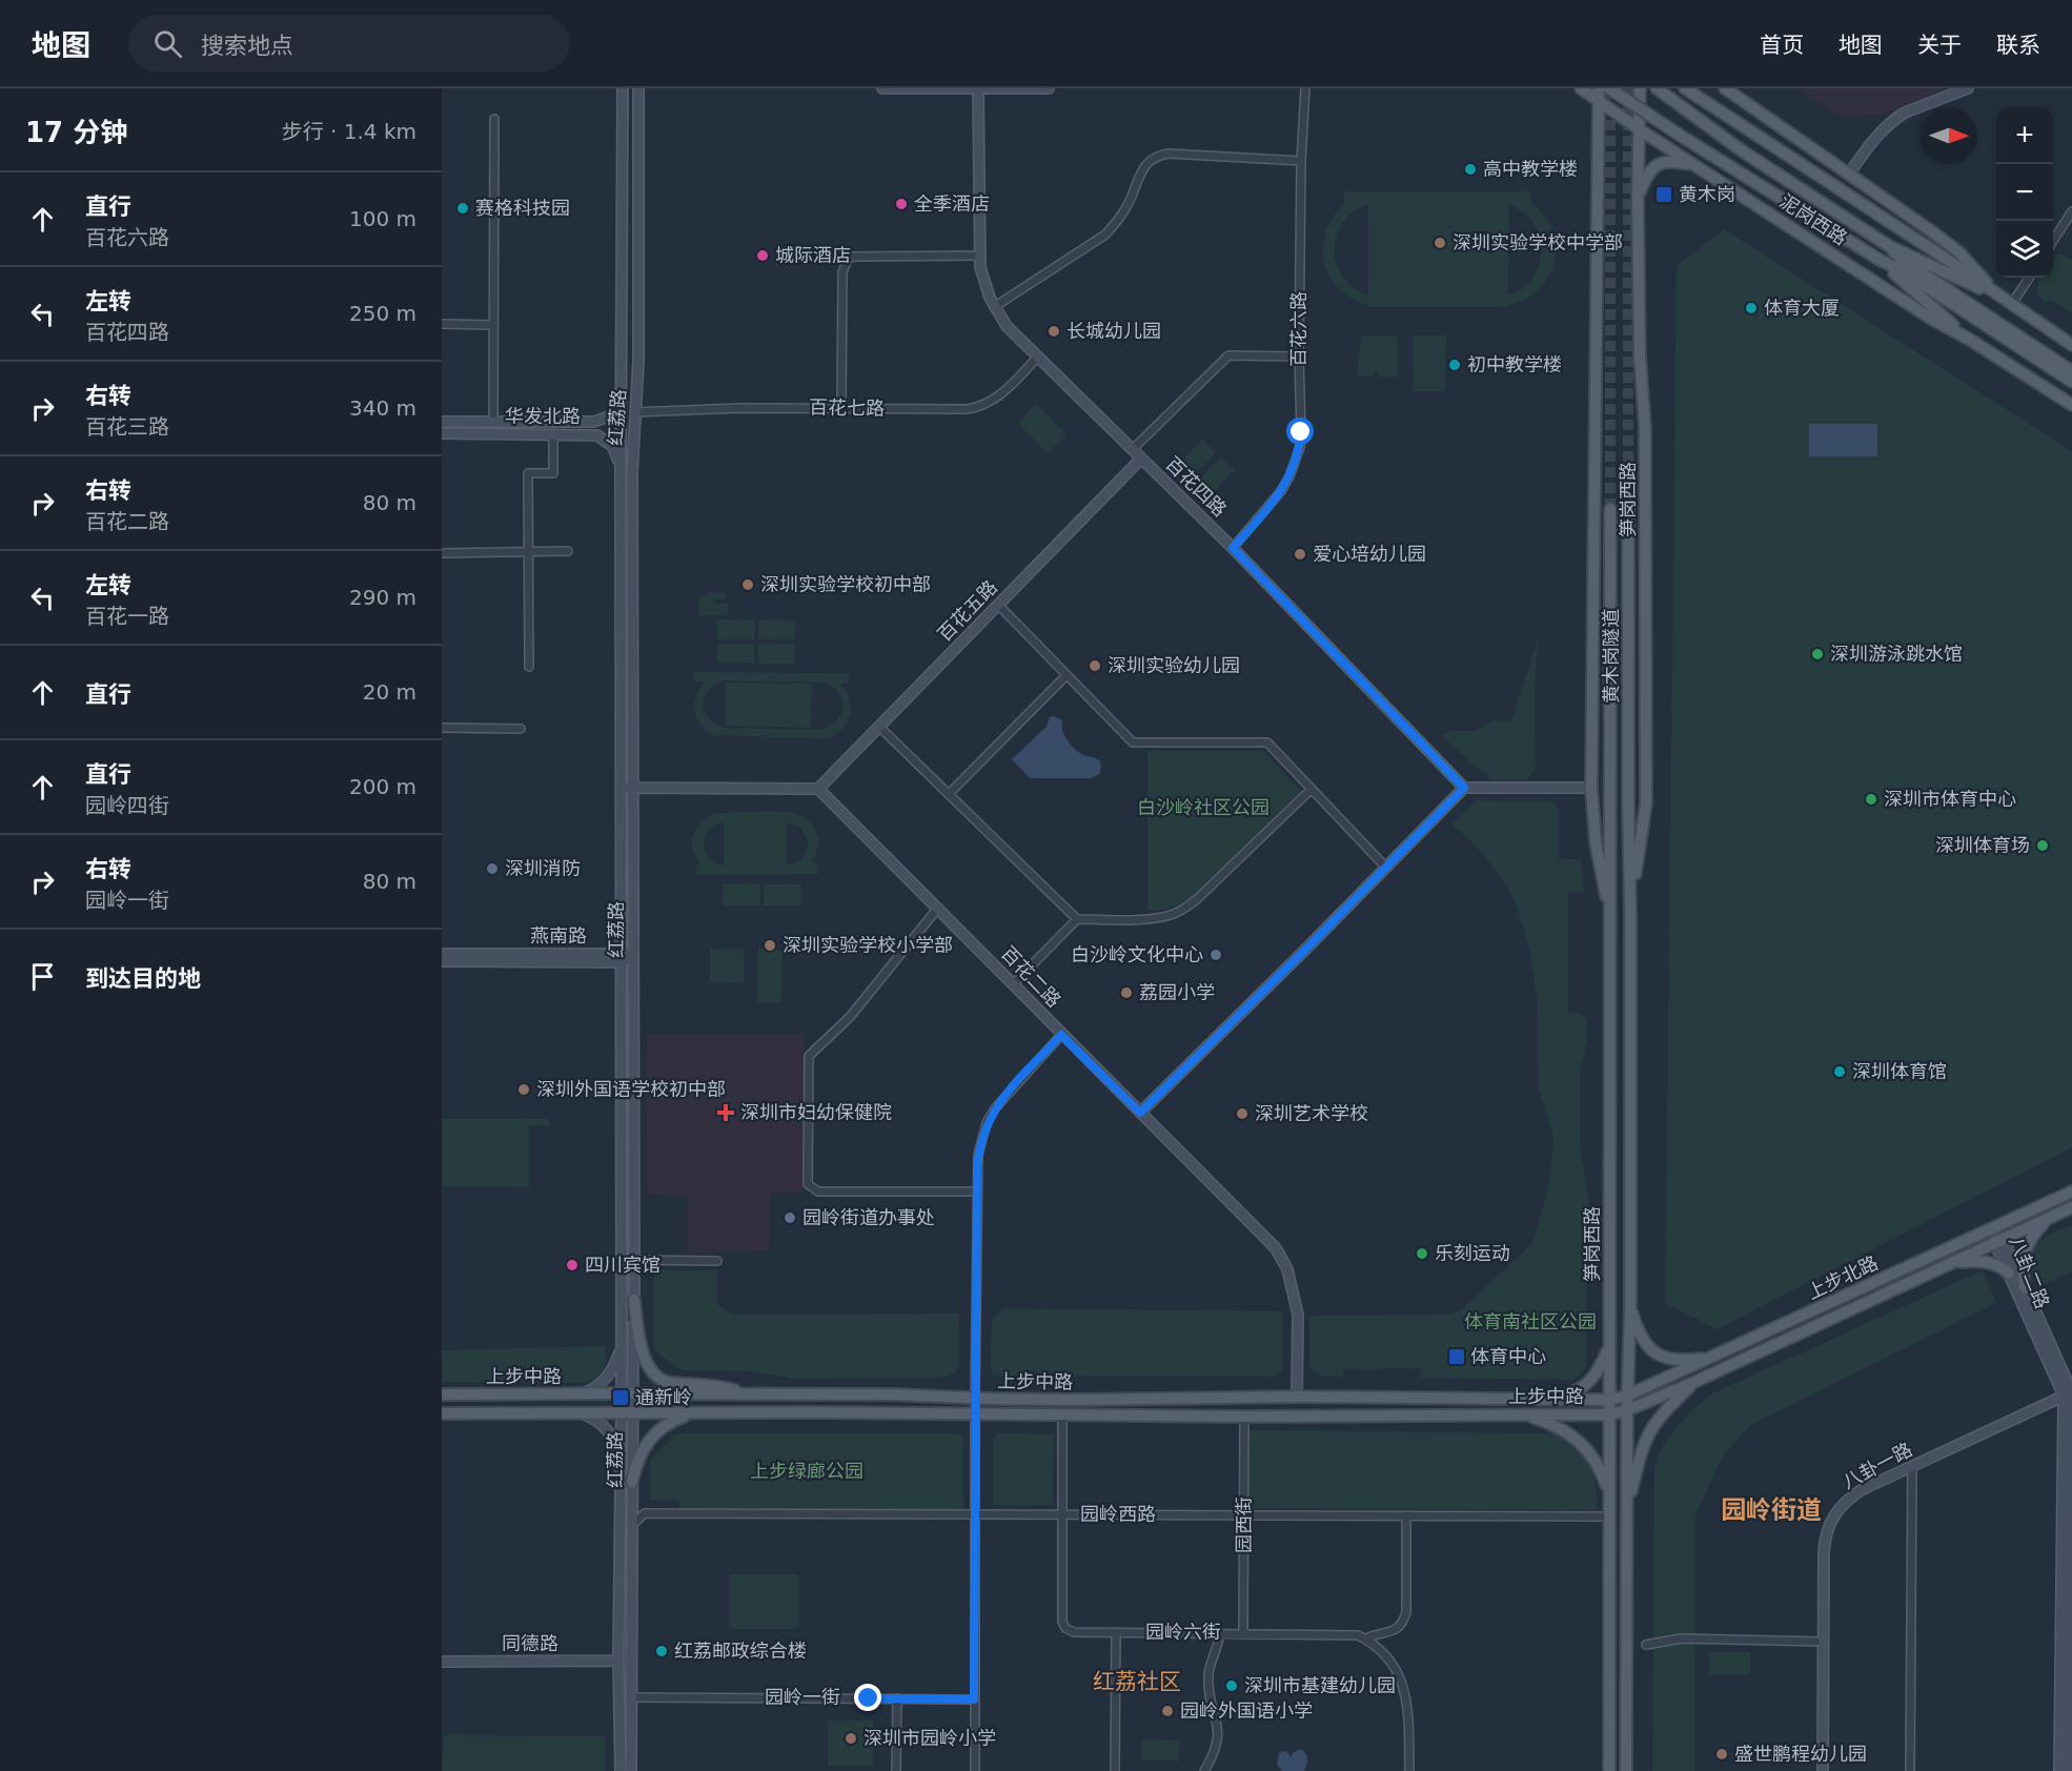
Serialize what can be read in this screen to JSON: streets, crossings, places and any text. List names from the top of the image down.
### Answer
{
  "streets": {
    "main road": [
      "泥岗西路",
      "笋岗西路",
      "黄木岗隧道",
      "上步北路",
      "上步中路"
    ],
    "street": [
      "百花六路",
      "百花七路",
      "华发北路",
      "红荔路",
      "百花四路",
      "百花五路",
      "燕南路",
      "百花二路",
      "八卦二路",
      "八卦一路",
      "园岭西路",
      "园西街",
      "园岭六街",
      "同德路",
      "园岭一街"
    ]
  },
  "crossings": [
    ["泥岗西路", "笋岗西路"],
    ["百花六路", "百花四路"],
    ["百花七路", "红荔路"],
    ["百花七路", "百花四路"],
    ["华发北路", "红荔路"],
    ["红荔路", "燕南路"],
    ["红荔路", "上步中路"],
    ["红荔路", "园岭西路"],
    ["红荔路", "同德路"],
    ["红荔路", "园岭一街"],
    ["百花四路", "百花五路"],
    ["笋岗西路", "黄木岗隧道"],
    ["笋岗西路", "上步北路"],
    ["笋岗西路", "上步中路"],
    ["笋岗西路", "园岭西路"],
    ["百花五路", "百花二路"],
    ["百花二路", "上步中路"],
    ["八卦二路", "上步北路"],
    ["八卦二路", "八卦一路"],
    ["上步北路", "上步中路"],
    ["上步中路", "园西街"],
    ["上步中路", "园岭六街"],
    ["园岭西路", "园西街"],
    ["园岭西路", "园岭六街"],
    ["园西街", "园岭六街"]
  ],
  "districts": ["园岭街道", "红荔社区"],
  "parks": ["白沙岭社区公园", "体育南社区公园", "上步绿廊公园"],
  "places": {
    "other": [
      "高中教学楼",
      "全季酒店",
      "赛格科技园",
      "深圳实验学校中学部",
      "城际酒店",
      "体育大厦",
      "长城幼儿园",
      "初中教学楼",
      "爱心培幼儿园",
      "深圳实验学校初中部",
      "深圳游泳跳水馆",
      "深圳实验幼儿园",
      "深圳市体育中心",
      "深圳体育场",
      "深圳消防",
      "深圳实验学校小学部",
      "白沙岭文化中心",
      "荔园小学",
      "深圳体育馆",
      "深圳外国语学校初中部",
      "深圳艺术学校",
      "园岭街道办事处",
      "乐刻运动",
      "四川宾馆",
      "红荔邮政综合楼",
      "深圳市基建幼儿园",
      "园岭外国语小学",
      "深圳市园岭小学",
      "盛世鹏程幼儿园"
    ],
    "transit": ["黄木岗", "体育中心", "通新岭"],
    "health": ["深圳市妇幼保健院"]
  },
  "north": "right",
  "page": {
    "header": "地图",
    "search": "搜索地点",
    "nav": [
      "首页",
      "地图",
      "关于",
      "联系"
    ],
    "heading": ["17 分钟", "步行 · 1.4 km"],
    "map_buttons": ["+", "−"],
    "list": [
      ["直行", "百花六路", "100 m"],
      ["左转", "百花四路", "250 m"],
      ["右转", "百花三路", "340 m"],
      ["右转", "百花二路", "80 m"],
      ["左转", "百花一路", "290 m"],
      ["直行", "20 m"],
      ["直行", "园岭四街", "200 m"],
      ["右转", "园岭一街", "80 m"],
      "到达目的地"
    ]
  }
}
